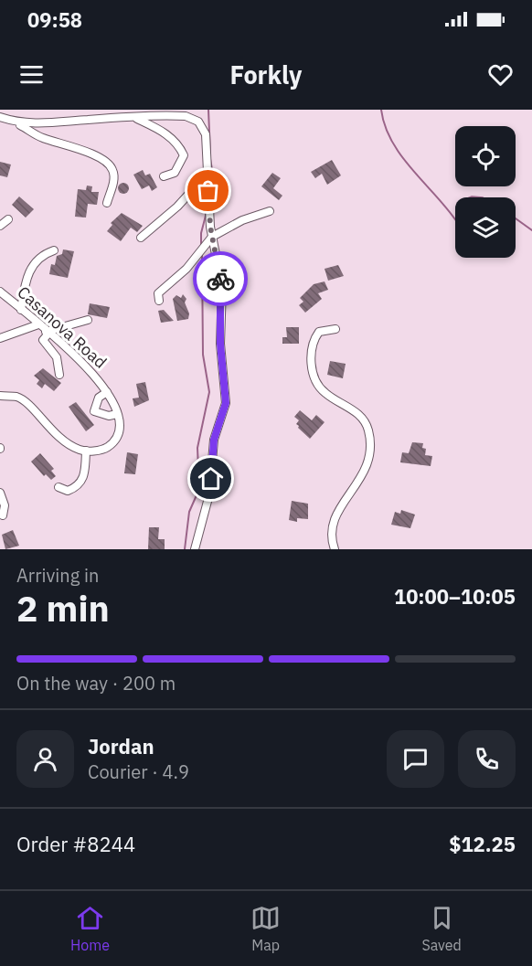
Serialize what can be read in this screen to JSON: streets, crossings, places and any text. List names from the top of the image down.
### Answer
{
  "streets": {
    "street": ["Casanova Road"]
  },
  "page": {
    "status": "09:58",
    "header": "Forkly",
    "heading": ["2 min", "Arriving in", "10:00–10:05"],
    "panel": [
      "Jordan",
      "Courier · 4.9",
      "Order #8244",
      "$12.25"
    ],
    "bar": "On the way · 200 m",
    "tabs": ["Home", "Map", "Saved"]
  }
}
